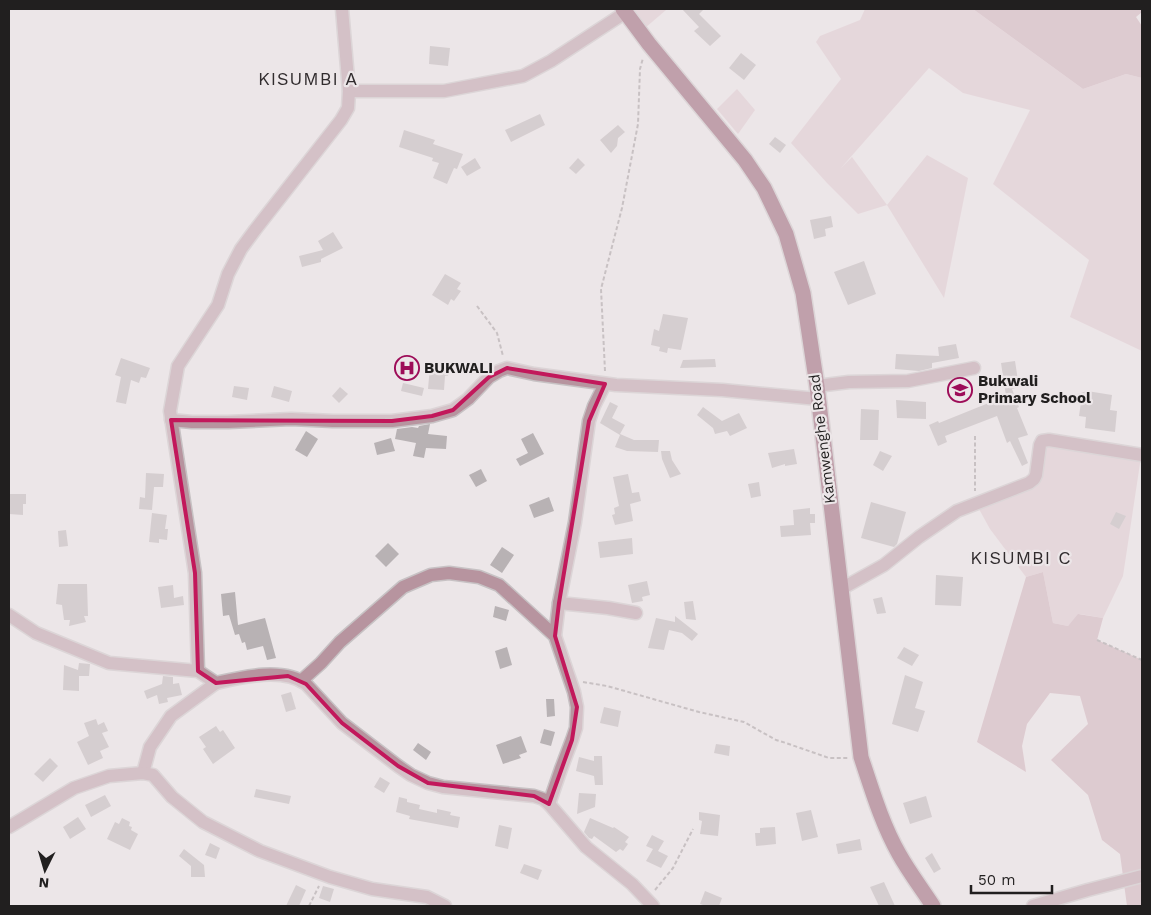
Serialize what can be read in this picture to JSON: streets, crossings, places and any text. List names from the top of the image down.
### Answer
{
  "streets": {
    "main road": ["Kamwenghe Road"]
  },
  "districts": ["KISUMBI A", "KISUMBI C"],
  "places": {
    "hospital": ["BUKWALI"],
    "school or university": ["Bukwali Primary School"]
  },
  "scale_bar": "50 m",
  "north": "bottom"
}
